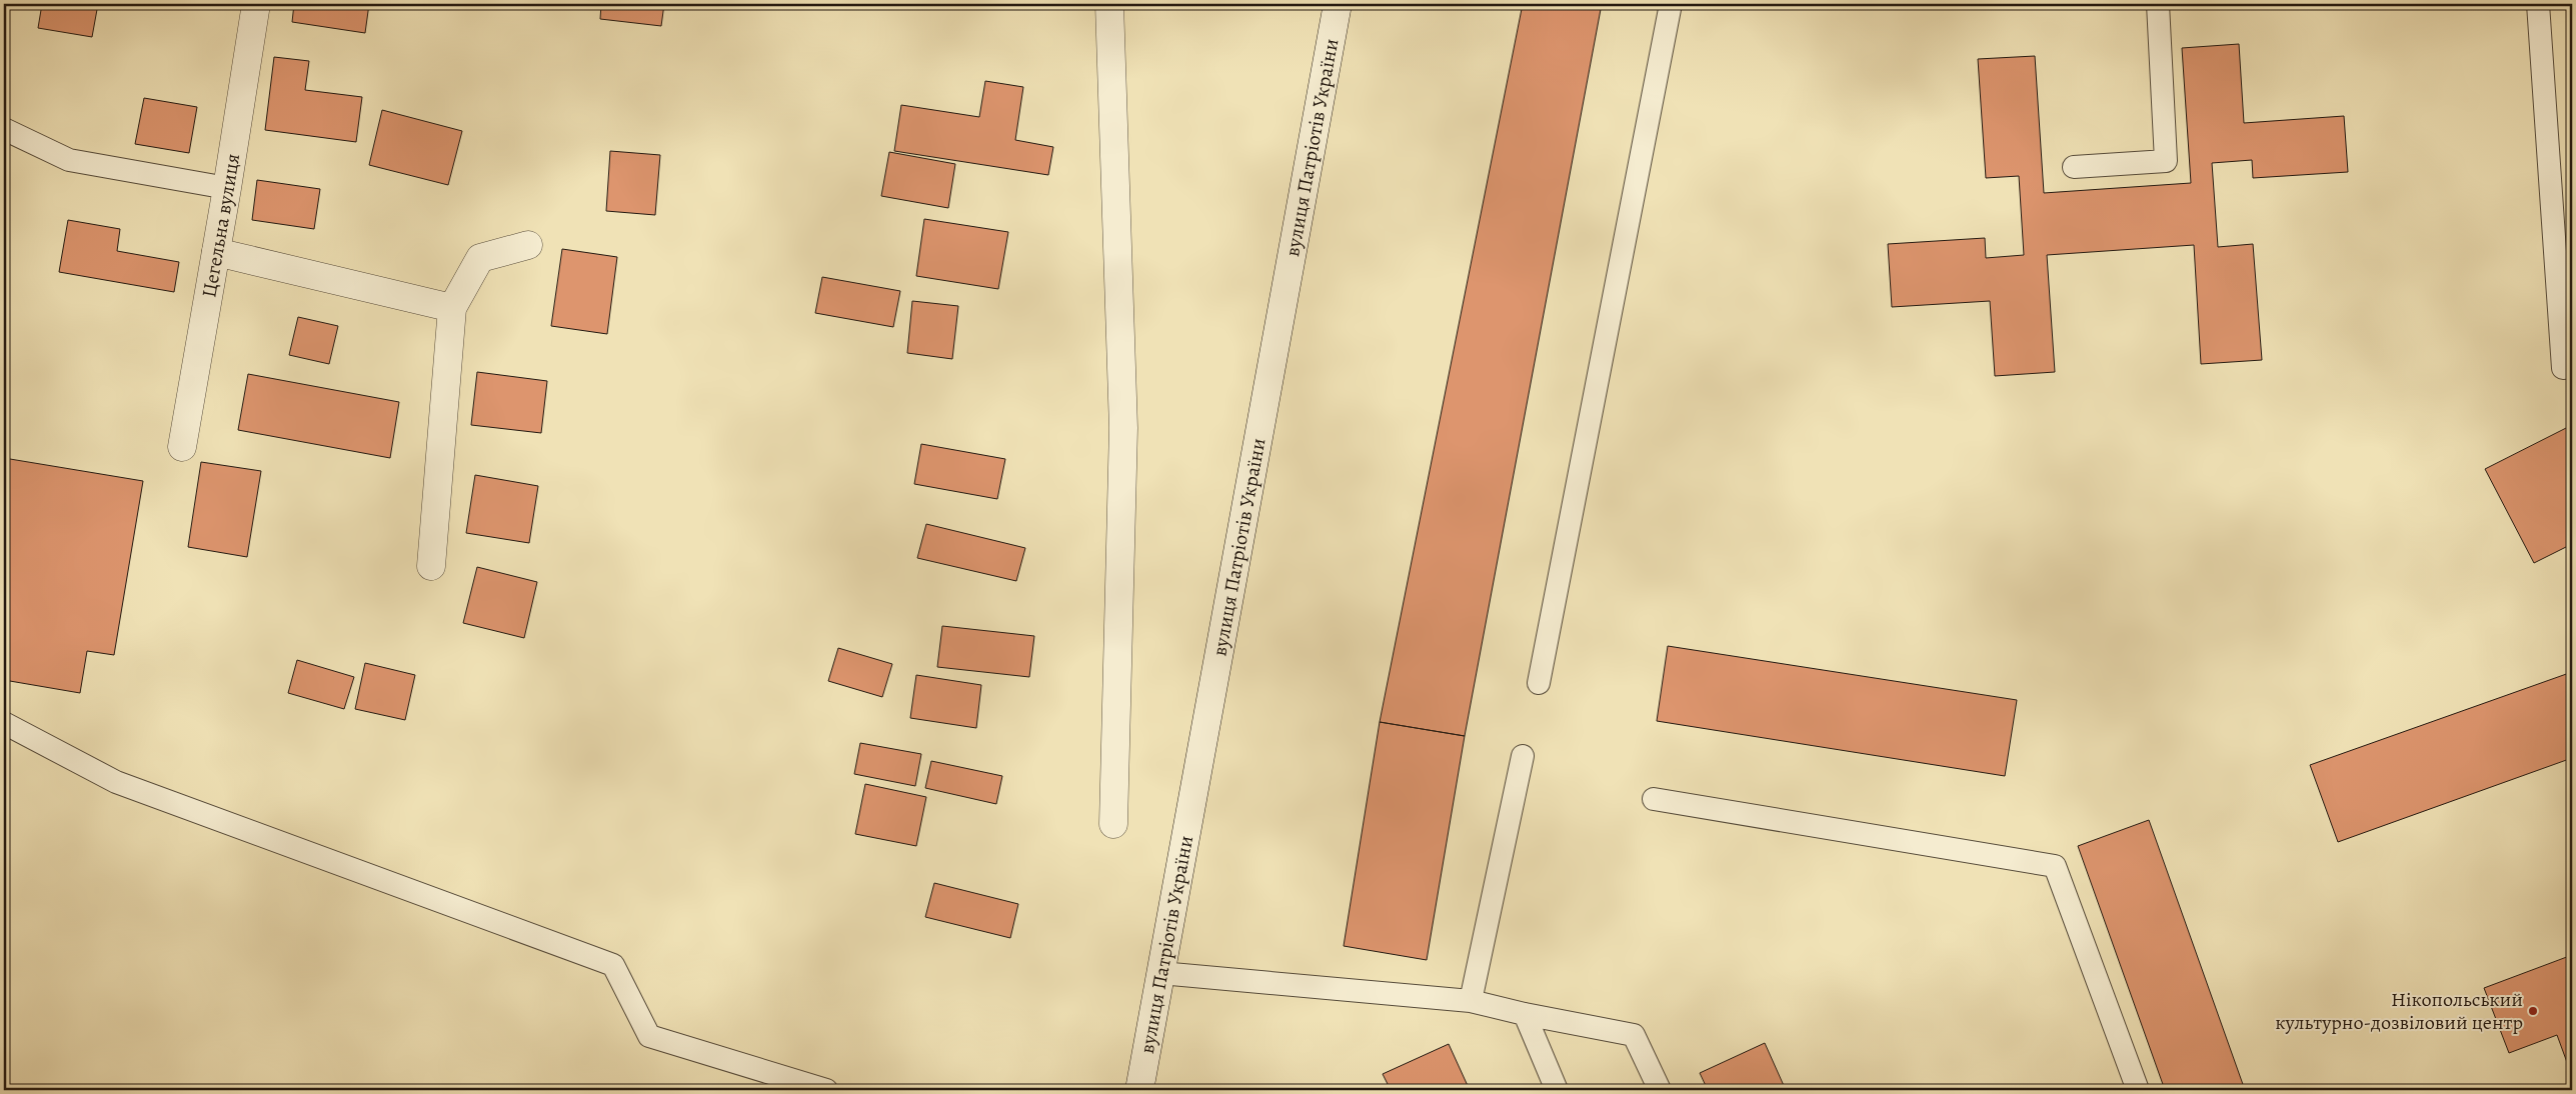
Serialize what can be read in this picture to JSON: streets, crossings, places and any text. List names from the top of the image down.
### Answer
{
  "streets": {
    "street": ["вулиця Патріотів України", "Цегельна вулиця"]
  },
  "places": ["Нікопольський культурно-дозвіловий центр"]
}
